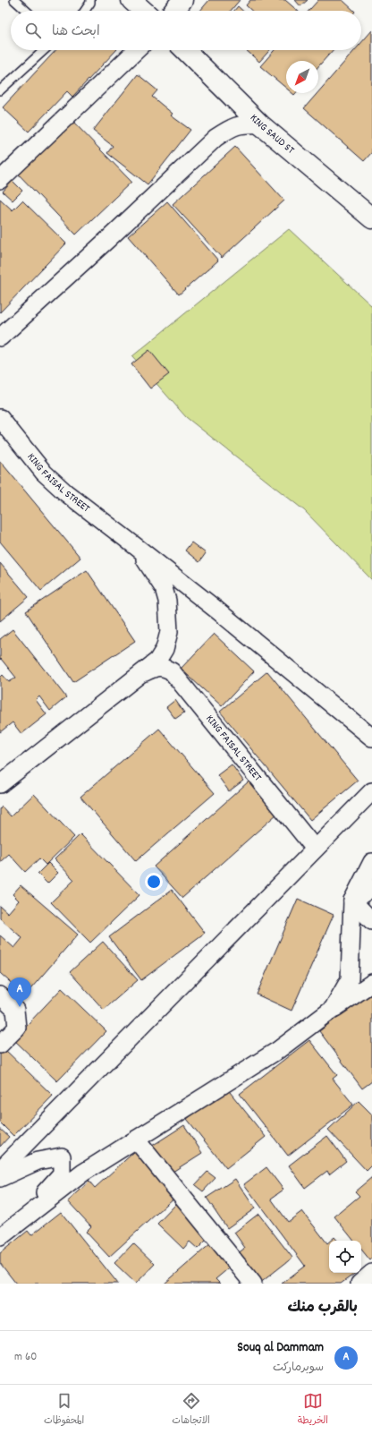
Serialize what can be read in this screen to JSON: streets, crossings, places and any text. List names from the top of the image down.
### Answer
{
  "streets": {
    "main road": ["KING SAUD ST"],
    "street": ["KING FAISAL STREET"]
  },
  "north": "bottom left",
  "page": {
    "search": "ابحث هنا",
    "pins": "A",
    "heading": "بالقرب منك",
    "list": [
      {
        "mark": "A",
        "name": "Souq al Dammam",
        "note": "سوبرماركت",
        "value": "60 m"
      }
    ],
    "nav": ["الخريطة", "الاتجاهات", "المحفوظات"]
  }
}
